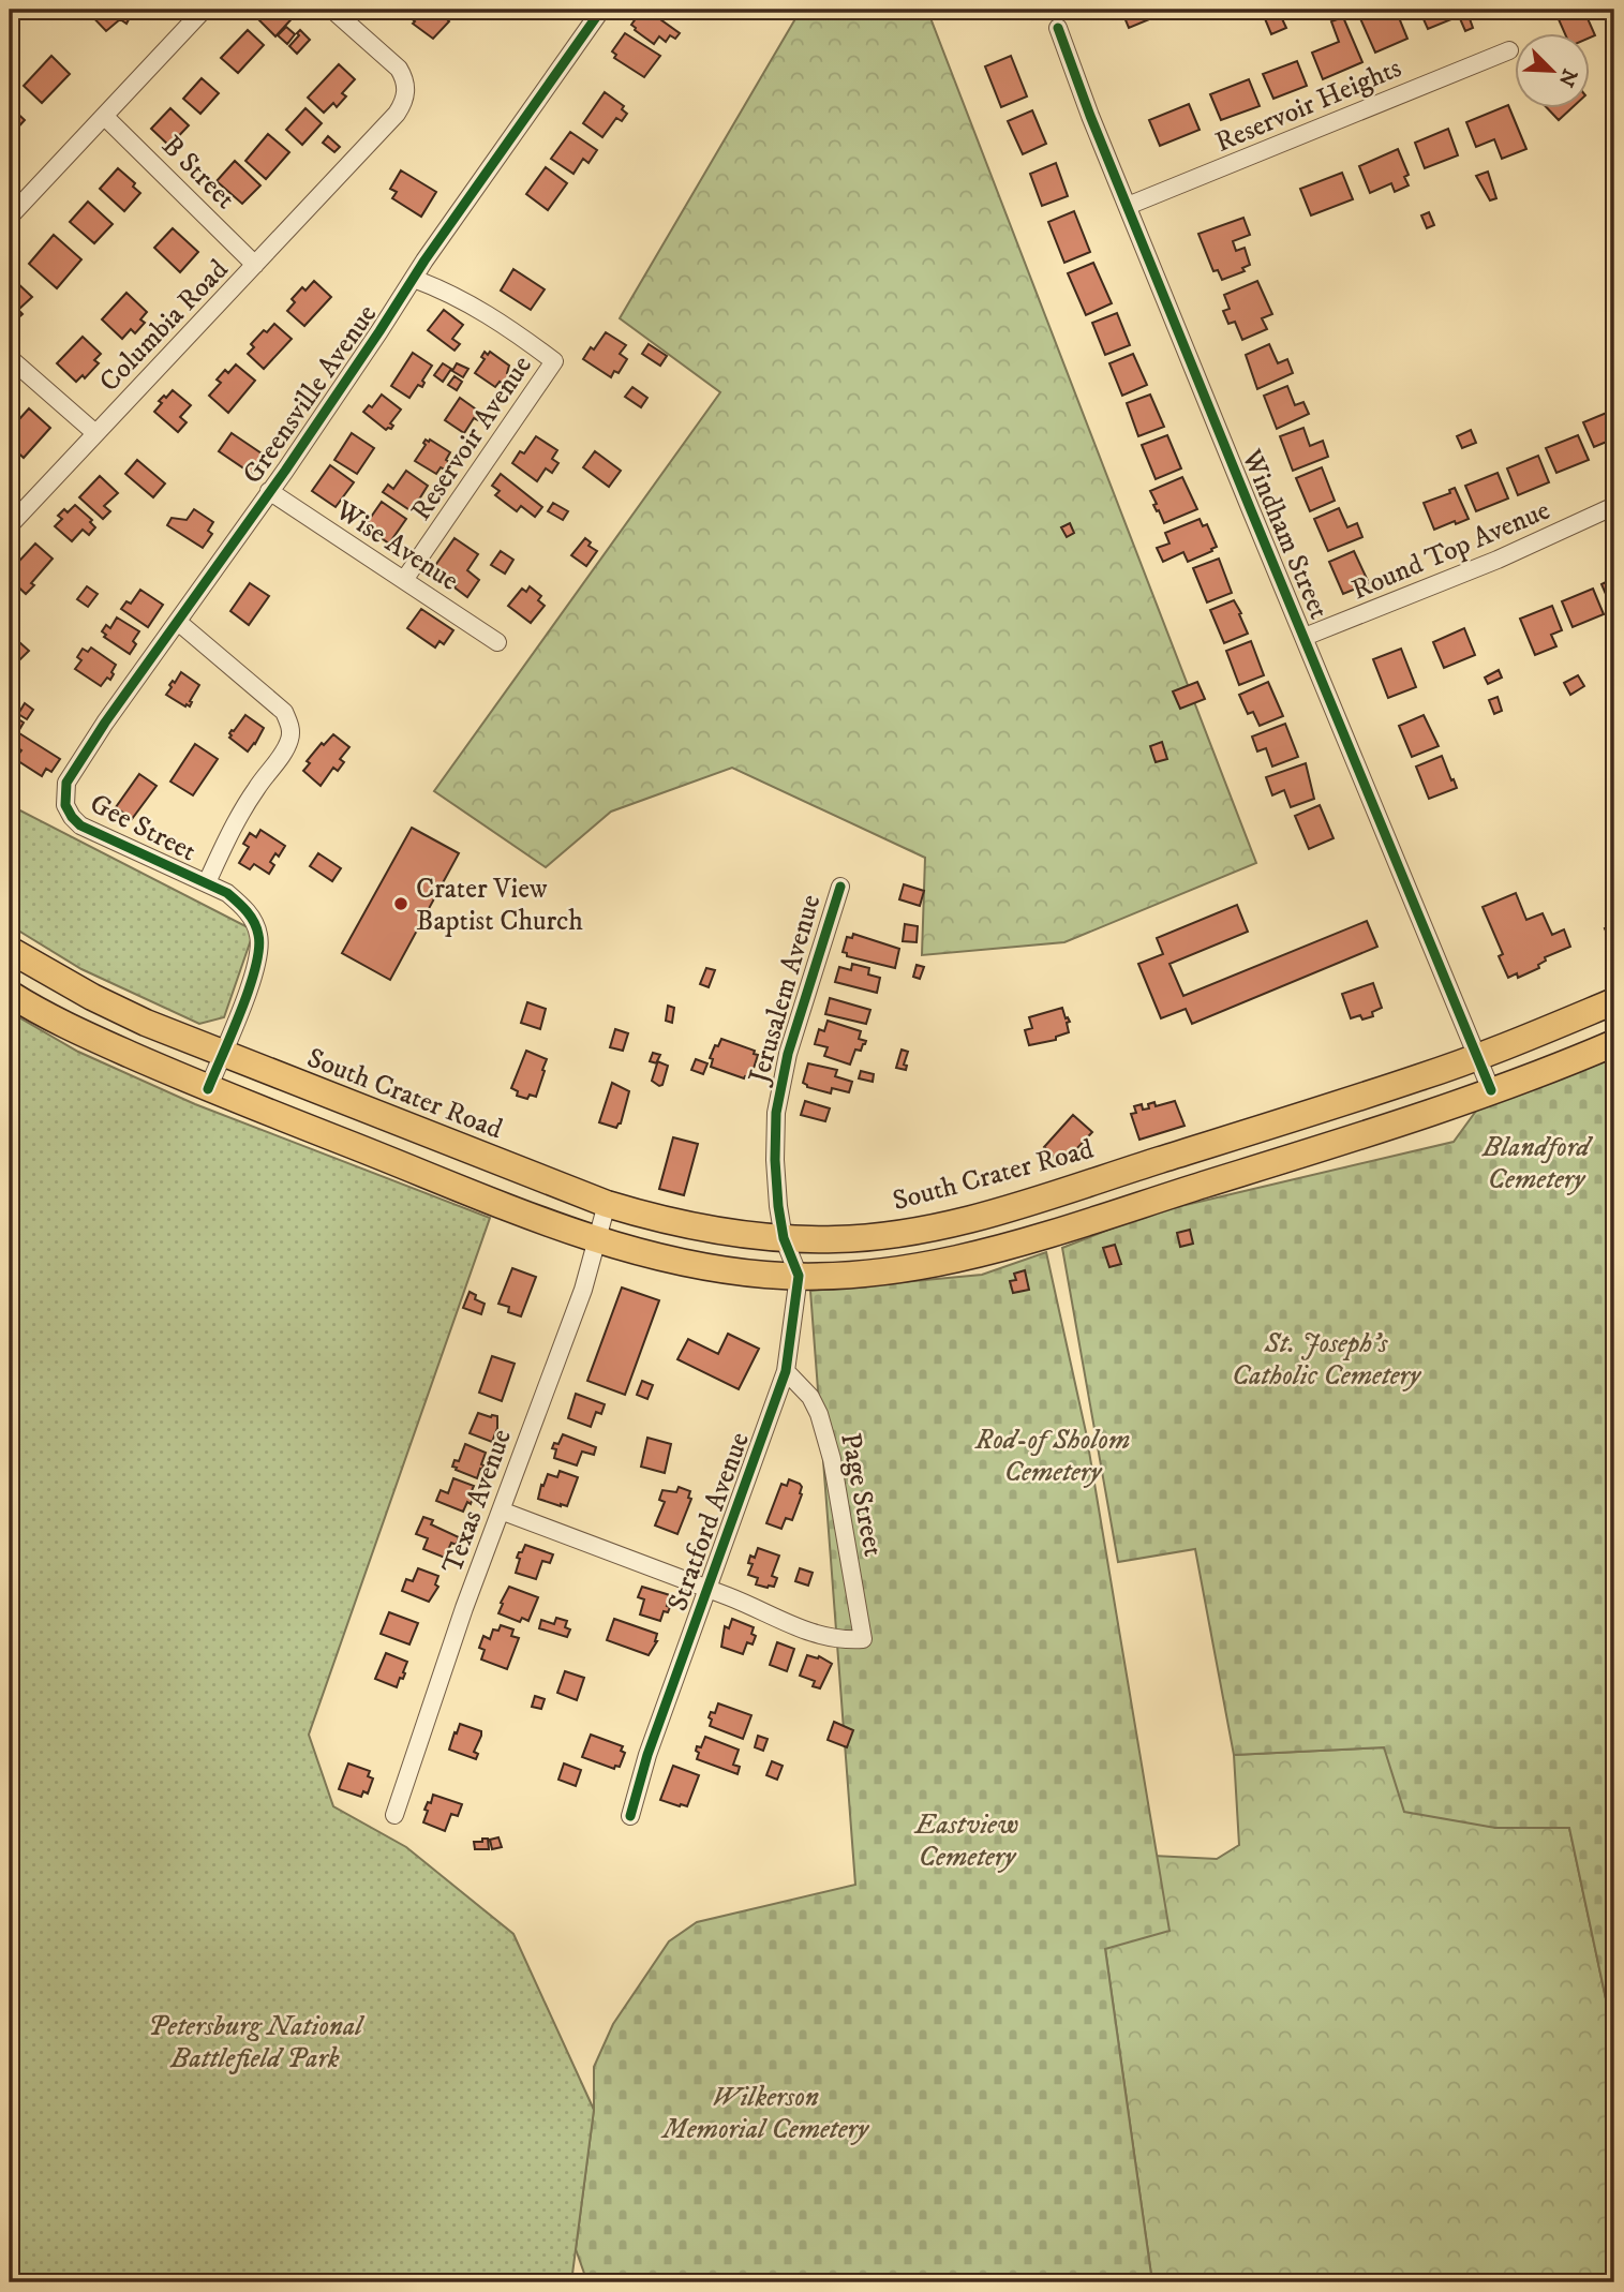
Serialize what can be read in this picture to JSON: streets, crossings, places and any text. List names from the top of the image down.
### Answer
{
  "streets": {
    "main road": ["South Crater Road"],
    "street": [
      "Reservoir Heights",
      "B Street",
      "Columbia Road",
      "Greensville Avenue",
      "Reservoir Avenue",
      "Windham Street",
      "Wise Avenue",
      "Round Top Avenue",
      "Gee Street",
      "Jerusalem Avenue",
      "Page Street",
      "Texas Avenue",
      "Stratford Avenue"
    ]
  },
  "crossings": [
    ["Reservoir Heights", "Windham Street"],
    ["B Street", "Columbia Road"],
    ["Greensville Avenue", "Reservoir Avenue"],
    ["Greensville Avenue", "Wise Avenue"],
    ["Greensville Avenue", "Gee Street"],
    ["Reservoir Avenue", "Wise Avenue"],
    ["Windham Street", "Round Top Avenue"],
    ["Windham Street", "South Crater Road"],
    ["Gee Street", "South Crater Road"],
    ["Jerusalem Avenue", "South Crater Road"],
    ["Jerusalem Avenue", "Stratford Avenue"],
    ["South Crater Road", "Texas Avenue"],
    ["South Crater Road", "Stratford Avenue"],
    ["Page Street", "Stratford Avenue"]
  ],
  "parks": [
    "Blandford Cemetery",
    "St. Joseph's Catholic Cemetery",
    "Rod-of Sholom Cemetery",
    "Eastview Cemetery",
    "Petersburg National Battlefield Park",
    "Wilkerson Memorial Cemetery"
  ],
  "places": ["Crater View Baptist Church"],
  "north": "bottom right"
}
